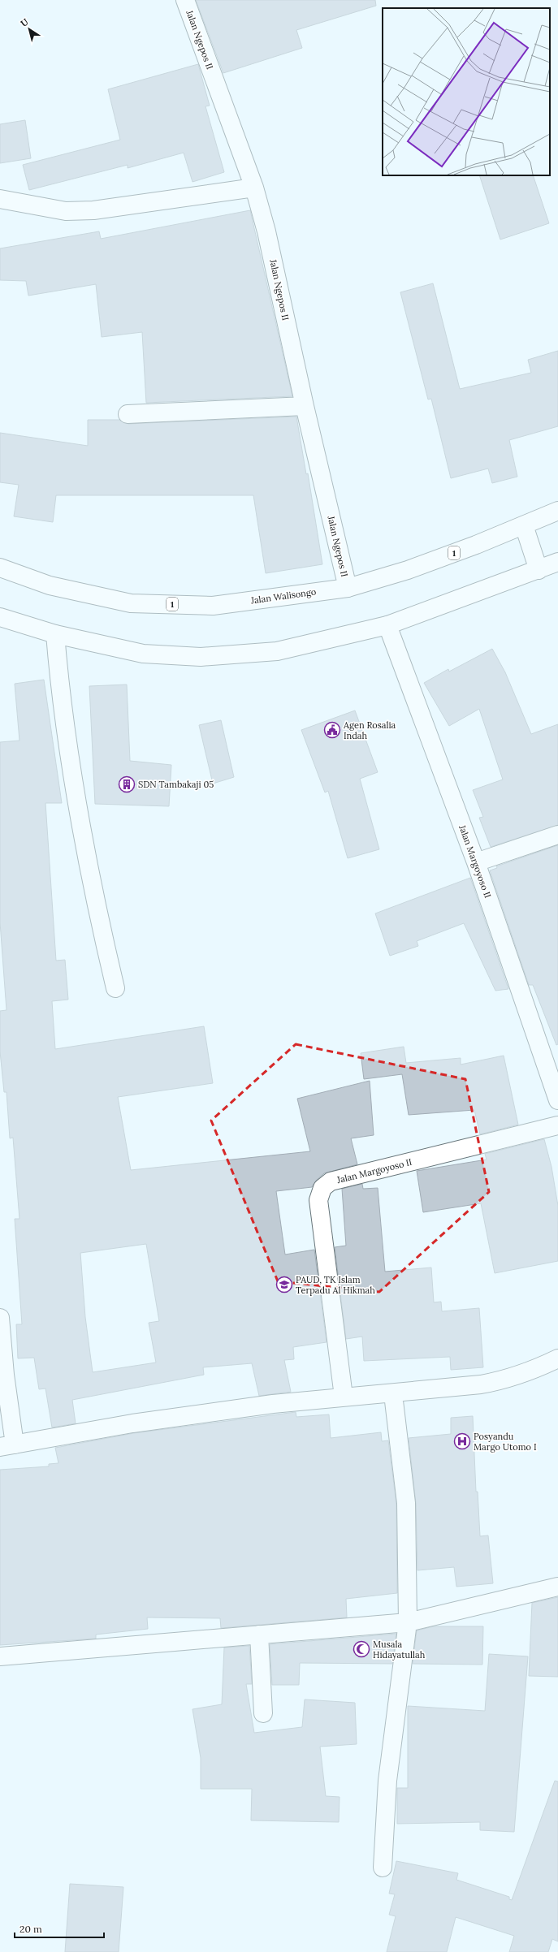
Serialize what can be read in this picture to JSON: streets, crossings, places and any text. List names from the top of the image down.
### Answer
{
  "streets": {
    "main road": [
      "Jalan Ngepos II",
      "1",
      "Jalan Walisongo",
      "Jalan Margoyoso II"
    ]
  },
  "crossings": [
    ["Jalan Ngepos II", "Jalan Walisongo"]
  ],
  "places": {
    "public building": ["Agen Rosalia Indah"],
    "building": ["SDN Tambakaji 05"],
    "school or university": ["PAUD, TK Islam Terpadu Al Hikmah"],
    "hospital": ["Posyandu Margo Utomo I"],
    "mosque": ["Musala Hidayatullah"]
  },
  "scale_bar": "20 m",
  "north": "top left"
}
